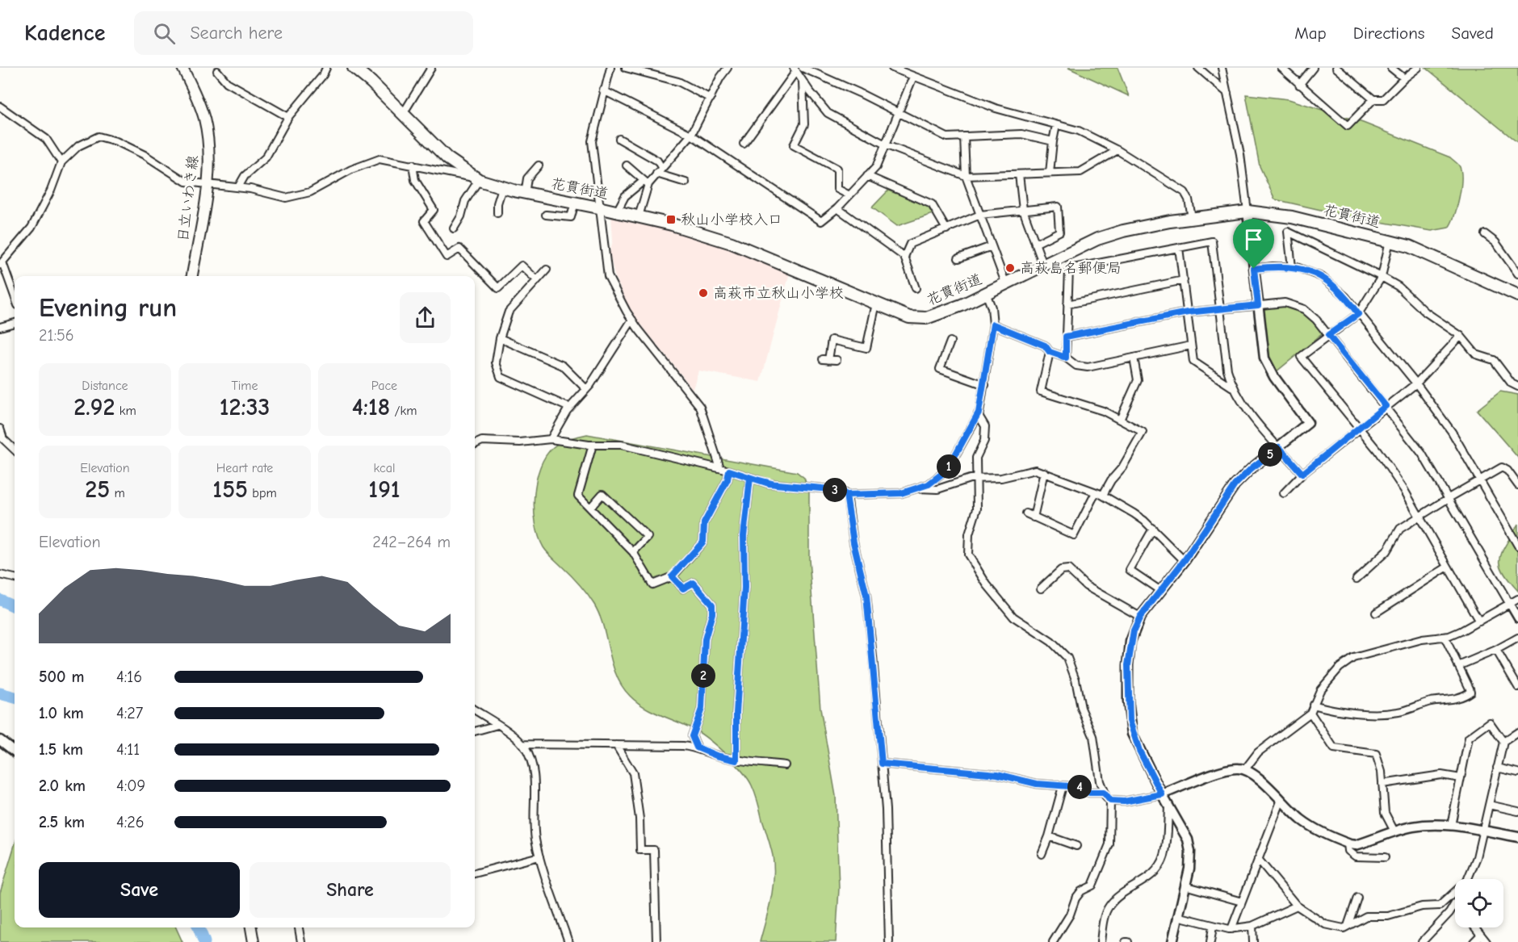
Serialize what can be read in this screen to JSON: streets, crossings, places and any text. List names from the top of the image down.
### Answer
{
  "streets": {
    "highway": ["花貫街道"],
    "main road": ["日立いわき線"]
  },
  "places": {
    "transit": ["秋山小学校入口"],
    "other": ["高萩島名郵便局", "高萩市立秋山小学校"]
  },
  "page": {
    "header": "Kadence",
    "search": "Search here",
    "nav": ["Map", "Directions", "Saved"],
    "heading": ["Evening run", "21:56"],
    "stats": [
      ["Distance", "2.92 km"],
      ["Time", "12:33"],
      ["Pace", "4:18 /km"],
      ["Elevation", "25 m"],
      ["Heart rate", "155 bpm"],
      ["kcal", "191"]
    ],
    "pins": [
      "5",
      "1",
      "3",
      "2",
      "4"
    ],
    "chart": ["Elevation", "242–264 m"],
    "list": [
      {
        "name": "500 m",
        "note": "4:16"
      },
      {
        "name": "1.0 km",
        "note": "4:27"
      },
      {
        "name": "1.5 km",
        "note": "4:11"
      },
      {
        "name": "2.0 km",
        "note": "4:09"
      },
      {
        "name": "2.5 km",
        "note": "4:26"
      }
    ],
    "buttons": ["Save", "Share"]
  }
}
